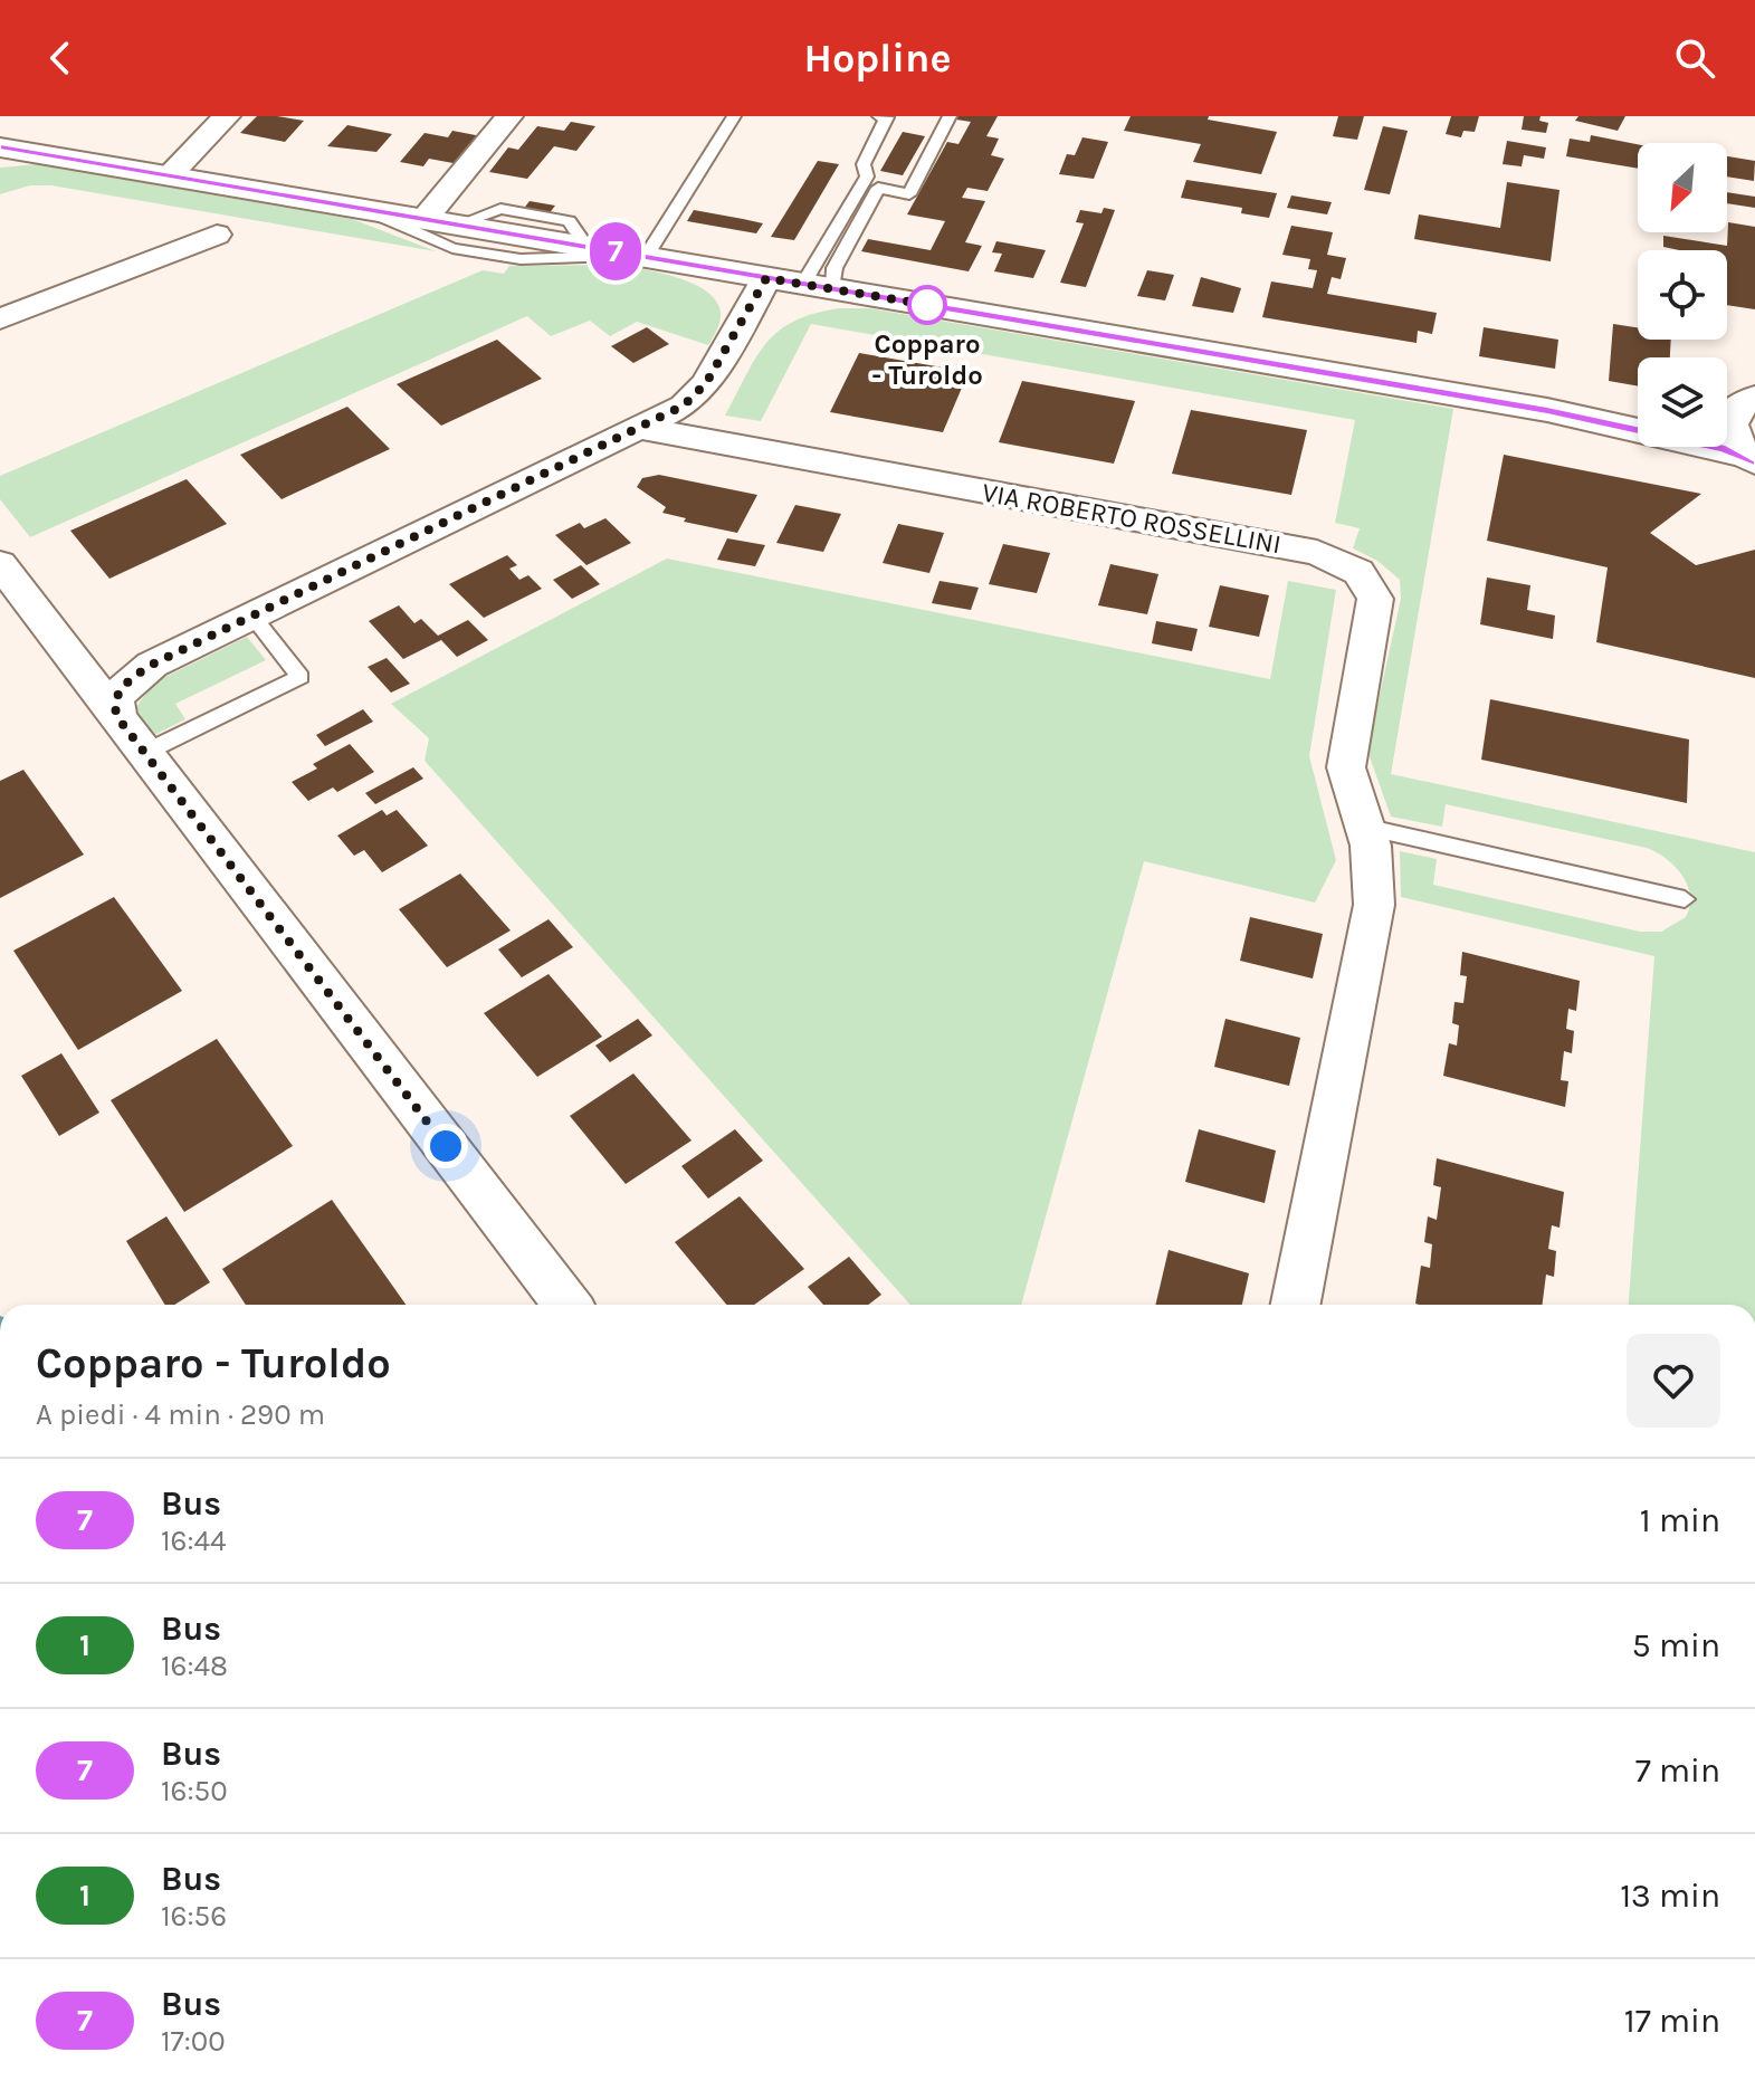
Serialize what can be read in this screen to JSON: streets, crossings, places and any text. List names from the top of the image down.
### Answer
{
  "streets": {
    "street": ["VIA ROBERTO ROSSELLINI"]
  },
  "places": ["Copparo - Turoldo"],
  "lines": ["bus line 7"],
  "north": "bottom left",
  "page": {
    "header": "Hopline",
    "on_map": "7",
    "heading": ["Copparo - Turoldo", "A piedi · 4 min · 290 m"],
    "list": [
      {
        "mark": "7",
        "name": "Bus",
        "note": "16:44",
        "value": "1 min"
      },
      {
        "mark": "1",
        "name": "Bus",
        "note": "16:48",
        "value": "5 min"
      },
      {
        "mark": "7",
        "name": "Bus",
        "note": "16:50",
        "value": "7 min"
      },
      {
        "mark": "1",
        "name": "Bus",
        "note": "16:56",
        "value": "13 min"
      },
      {
        "mark": "7",
        "name": "Bus",
        "note": "17:00",
        "value": "17 min"
      }
    ]
  }
}
